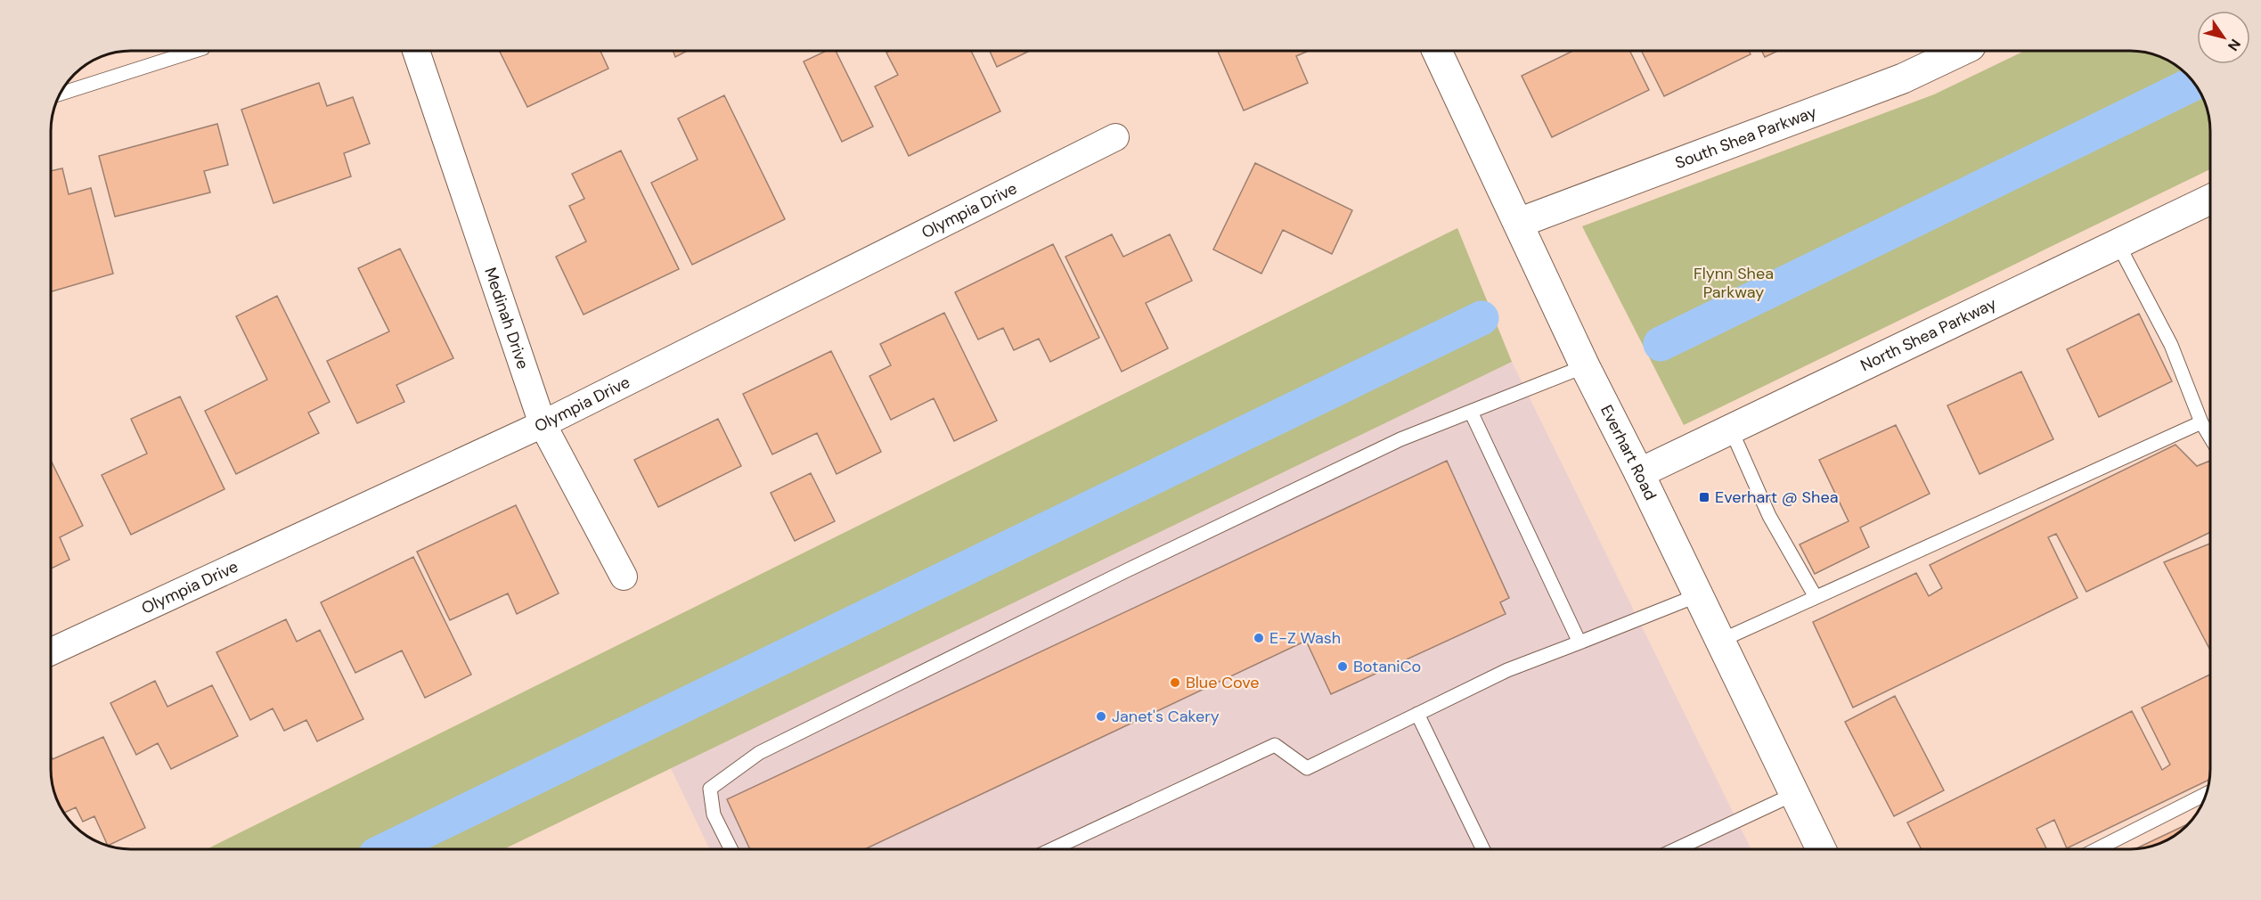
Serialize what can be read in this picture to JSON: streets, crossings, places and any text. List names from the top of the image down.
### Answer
{
  "streets": {
    "street": [
      "South Shea Parkway",
      "Olympia Drive",
      "Medinah Drive",
      "North Shea Parkway",
      "Everhart Road"
    ]
  },
  "crossings": [
    ["South Shea Parkway", "Everhart Road"],
    ["Olympia Drive", "Medinah Drive"],
    ["North Shea Parkway", "Everhart Road"]
  ],
  "parks": ["Flynn Shea Parkway"],
  "places": {
    "transit": ["Everhart @ Shea"],
    "other": [
      "E-Z Wash",
      "BotaniCo",
      "Blue Cove",
      "Janet's Cakery"
    ]
  },
  "north": "bottom right"
}
